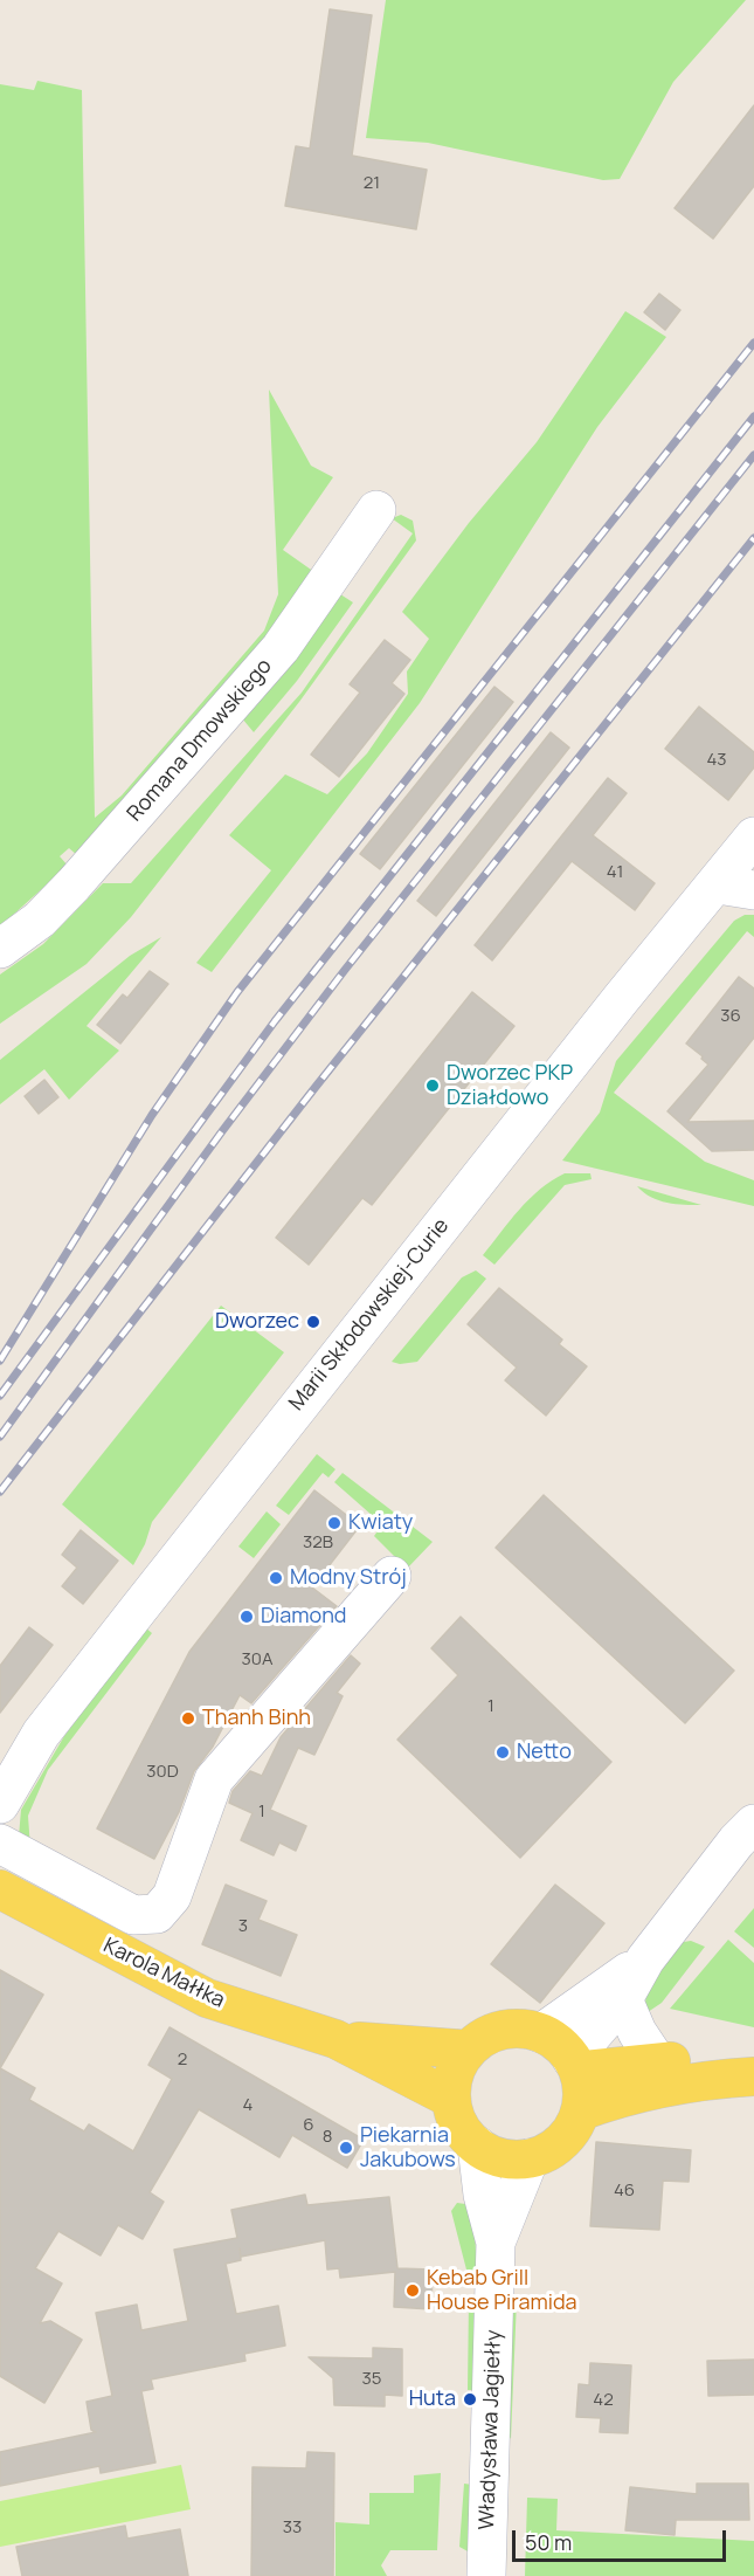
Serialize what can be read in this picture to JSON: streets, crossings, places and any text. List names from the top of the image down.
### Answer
{
  "streets": {
    "main road": ["Karola Małłka"],
    "street": ["Romana Dmowskiego", "Marii Skłodowskiej-Curie", "Władysława Jagiełły"]
  },
  "crossings": [
    ["Karola Małłka", "Władysława Jagiełły"]
  ],
  "places": [
    "Dworzec PKP Działdowo",
    "Dworzec",
    "Kwiaty",
    "Modny Strój",
    "Diamond",
    "Thanh Binh",
    "Netto",
    "Piekarnia Jakubows",
    "Kebab Grill House Piramida",
    "Huta"
  ],
  "house_numbers": [
    "21",
    "43",
    "41",
    "36",
    "32B",
    "30A",
    "1",
    "30D",
    "1",
    "3",
    "2",
    "4",
    "6",
    "8",
    "46",
    "35",
    "42",
    "33"
  ],
  "scale_bar": "50 m"
}
